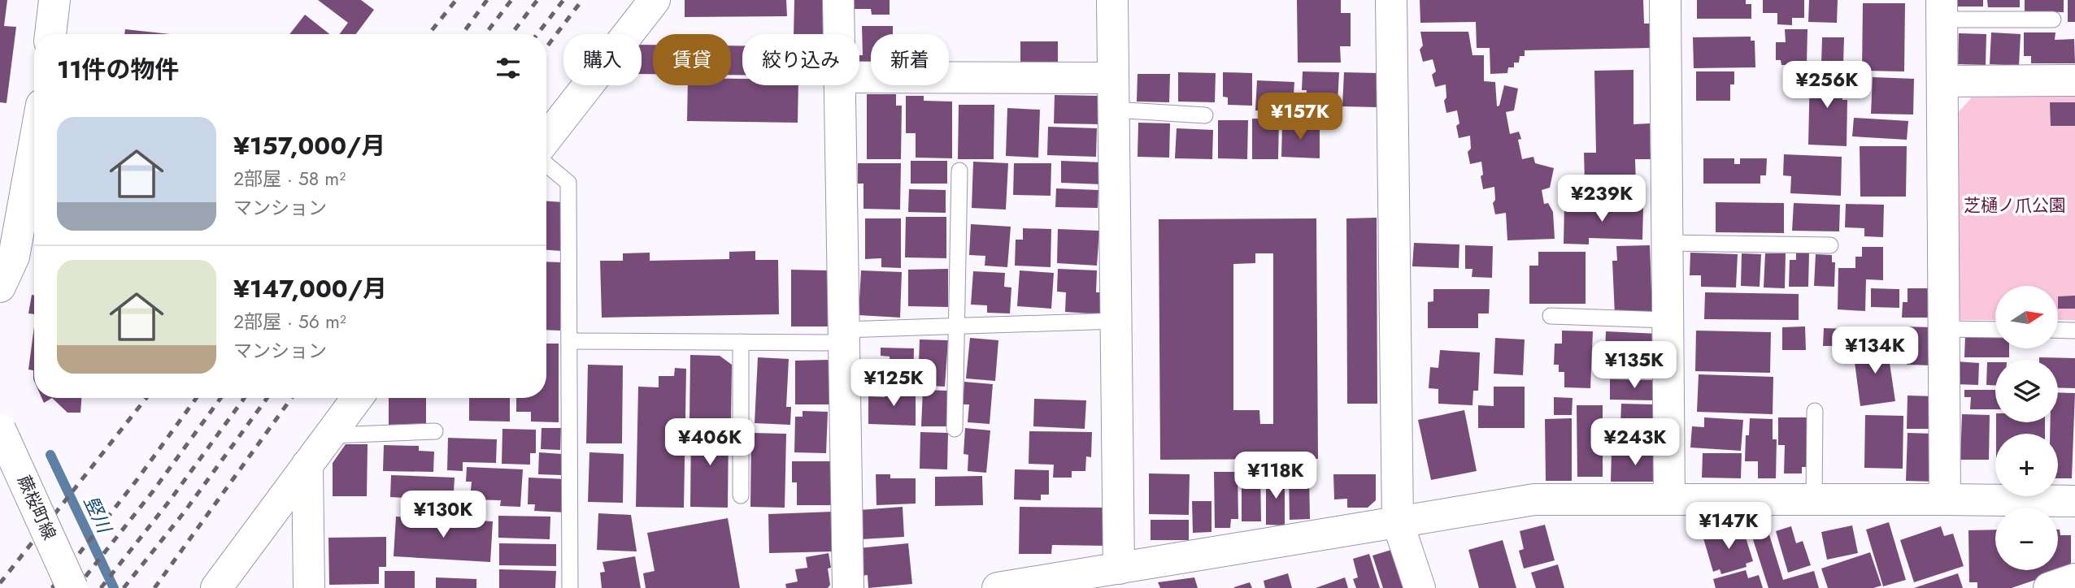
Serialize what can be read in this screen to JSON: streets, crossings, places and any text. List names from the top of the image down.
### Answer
{
  "streets": {
    "street": ["蕨桜町線"]
  },
  "water": ["竪川"],
  "parks": ["芝樋ノ爪公園"],
  "north": "right",
  "page": {
    "chip": [
      "購入",
      "賃貸",
      "絞り込み",
      "新着"
    ],
    "heading": "11件の物件",
    "price": [
      "¥256K",
      "¥157K",
      "¥239K",
      "¥134K",
      "¥135K",
      "¥125K",
      "¥406K",
      "¥243K",
      "¥118K",
      "¥130K",
      "¥147K"
    ],
    "list": [
      {
        "name": "¥157,000/月",
        "note": "2部屋 · 58 m² · マンション"
      },
      {
        "name": "¥147,000/月",
        "note": "2部屋 · 56 m² · マンション"
      }
    ],
    "map_buttons": ["+", "−"]
  }
}
